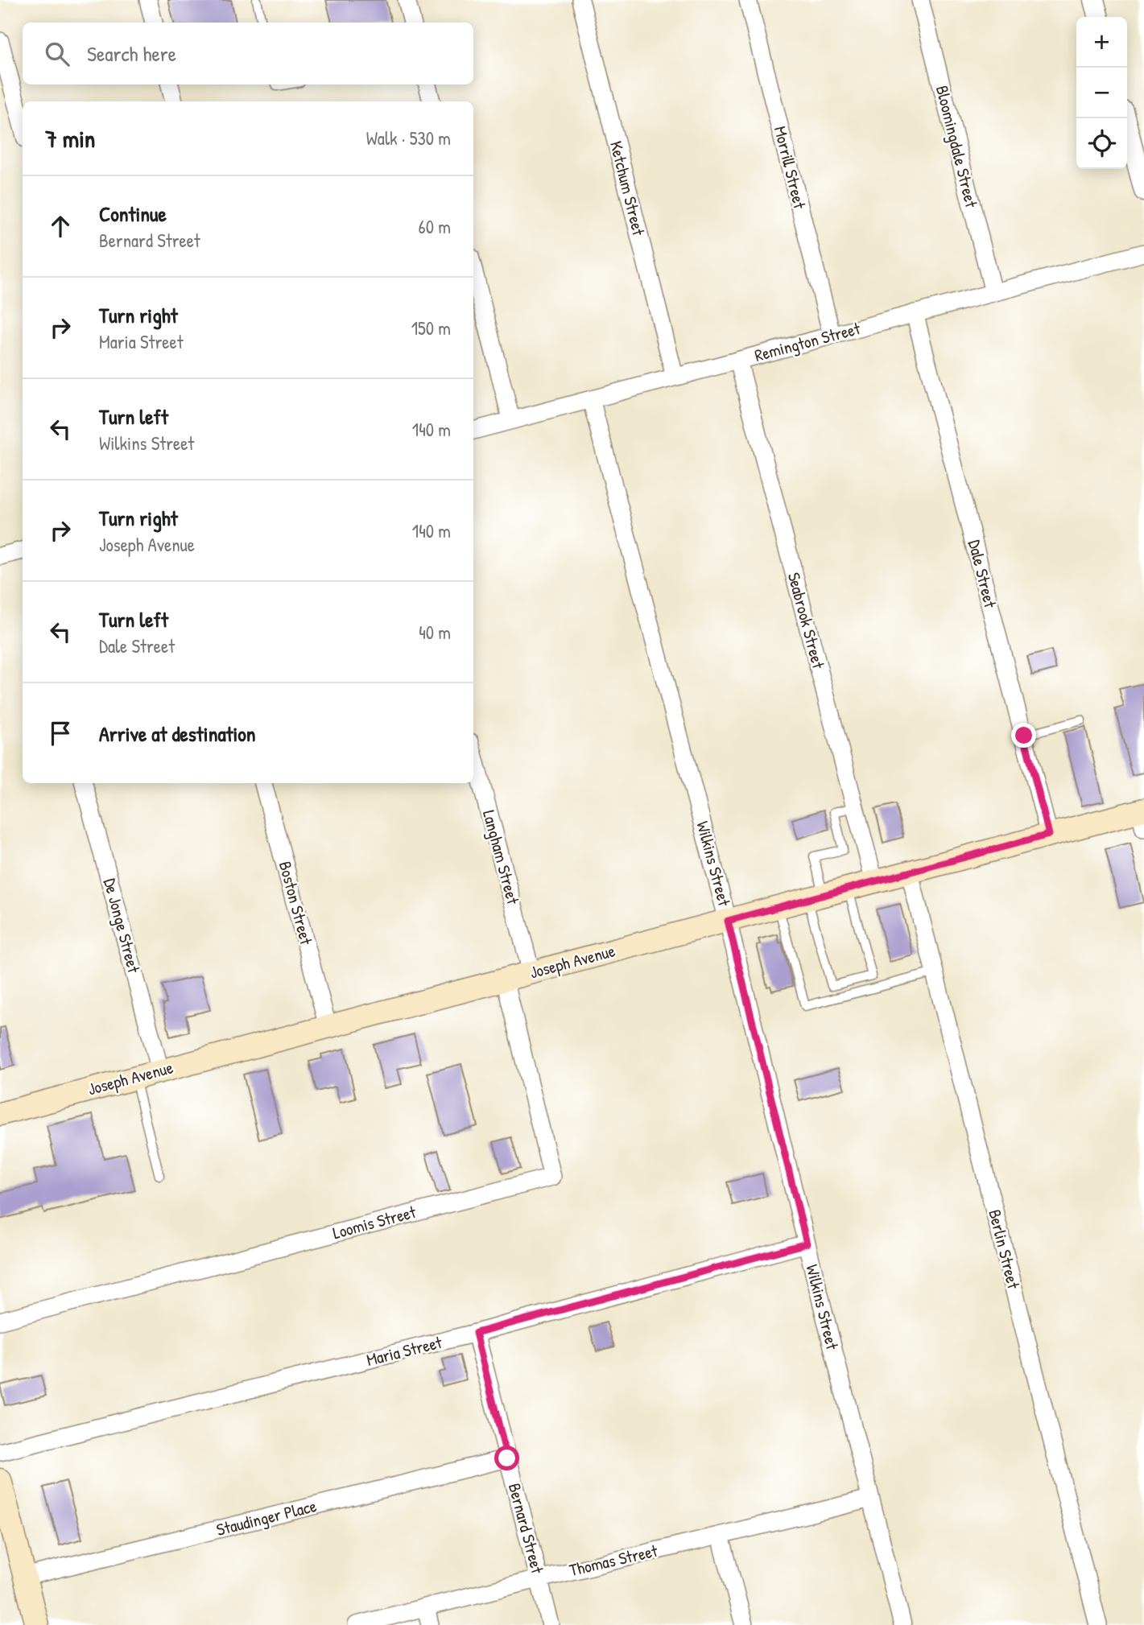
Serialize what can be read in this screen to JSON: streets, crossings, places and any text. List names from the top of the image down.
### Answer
{
  "streets": {
    "main road": ["Joseph Avenue"],
    "street": [
      "Bloomingdale Street",
      "Morrill Street",
      "Ketchum Street",
      "Remington Street",
      "Dale Street",
      "Seabrook Street",
      "Langham Street",
      "Wilkins Street",
      "Boston Street",
      "De Jonge Street",
      "Loomis Street",
      "Berlin Street",
      "Maria Street",
      "Staudinger Place",
      "Bernard Street",
      "Thomas Street"
    ]
  },
  "crossings": [
    ["Bloomingdale Street", "Remington Street"],
    ["Morrill Street", "Remington Street"],
    ["Ketchum Street", "Remington Street"],
    ["Remington Street", "Dale Street"],
    ["Remington Street", "Seabrook Street"],
    ["Remington Street", "Wilkins Street"],
    ["Dale Street", "Joseph Avenue"],
    ["Seabrook Street", "Joseph Avenue"],
    ["Langham Street", "Joseph Avenue"],
    ["Wilkins Street", "Joseph Avenue"],
    ["Wilkins Street", "Maria Street"],
    ["Wilkins Street", "Thomas Street"],
    ["Boston Street", "Joseph Avenue"],
    ["De Jonge Street", "Joseph Avenue"],
    ["Joseph Avenue", "Loomis Street"],
    ["Joseph Avenue", "Berlin Street"],
    ["Maria Street", "Bernard Street"],
    ["Staudinger Place", "Bernard Street"],
    ["Bernard Street", "Thomas Street"]
  ],
  "page": {
    "map_buttons": ["+", "−"],
    "search": "Search here",
    "heading": ["7 min", "Walk · 530 m"],
    "list": [
      ["Continue", "Bernard Street", "60 m"],
      ["Turn right", "Maria Street", "150 m"],
      ["Turn left", "Wilkins Street", "140 m"],
      ["Turn right", "Joseph Avenue", "140 m"],
      ["Turn left", "Dale Street", "40 m"],
      "Arrive at destination"
    ]
  }
}
